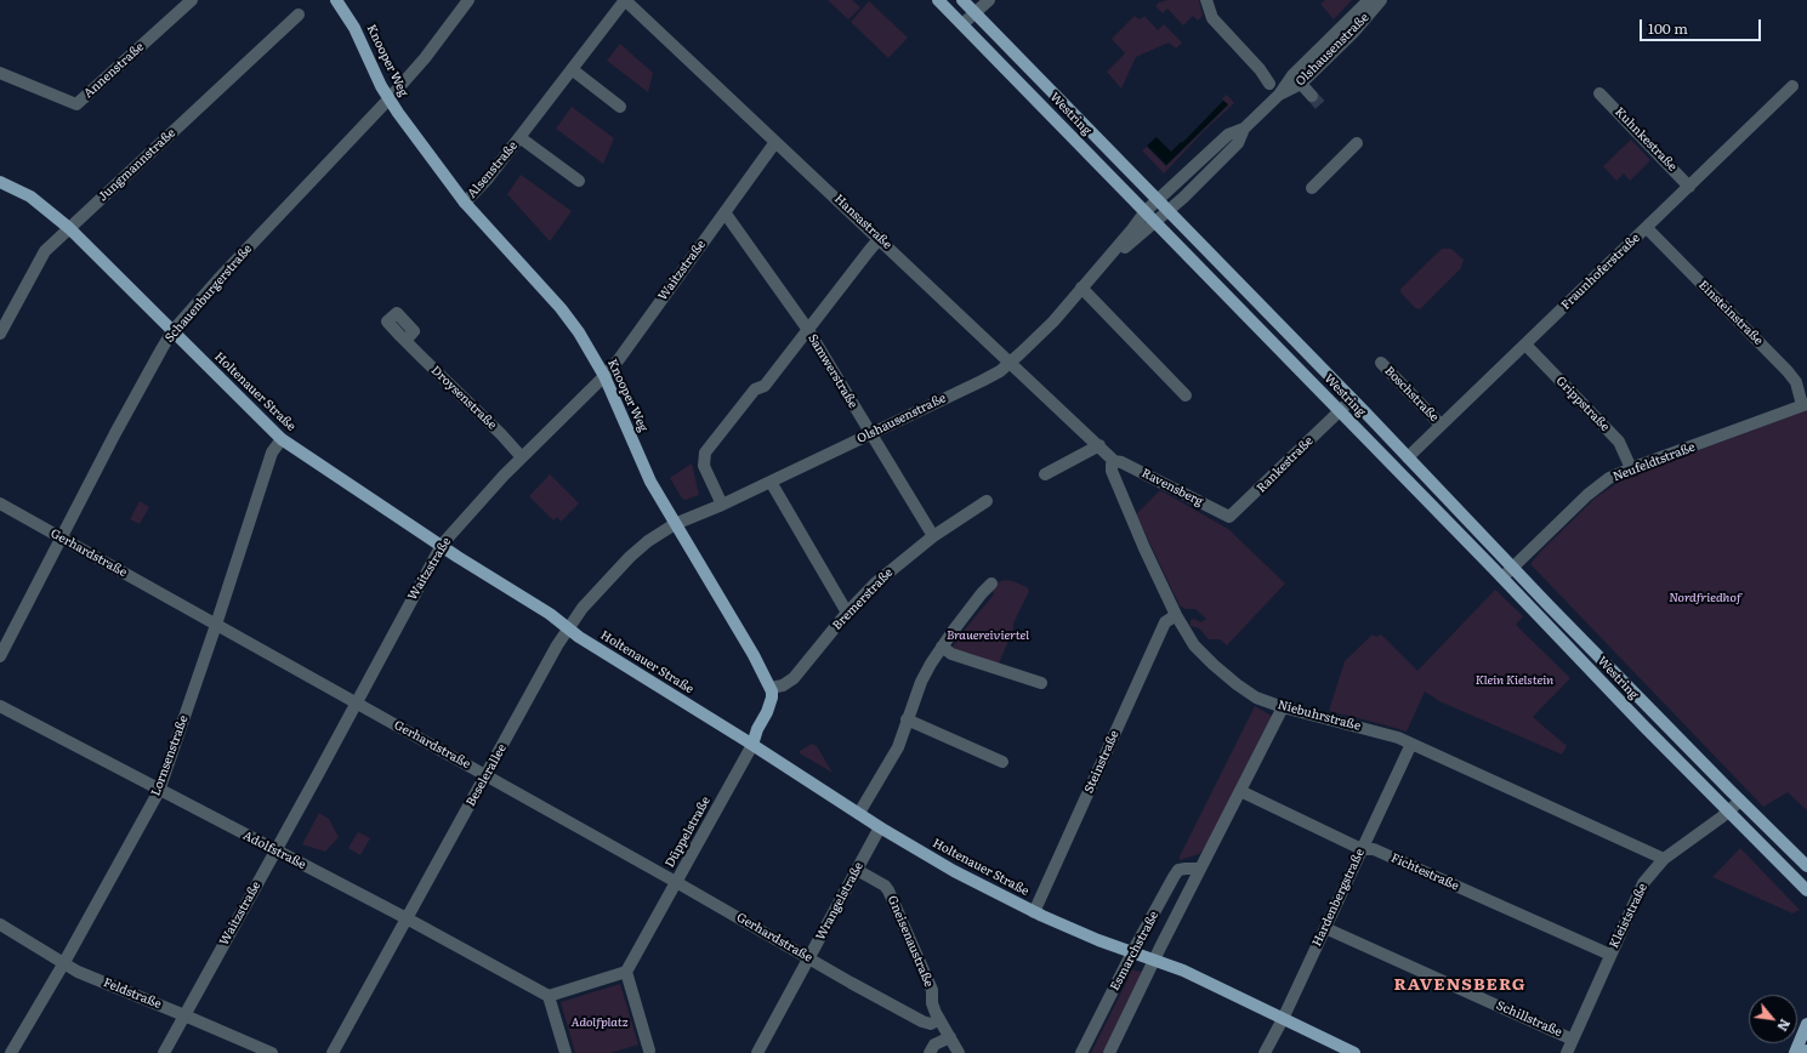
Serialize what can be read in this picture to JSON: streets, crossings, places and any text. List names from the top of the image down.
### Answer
{
  "streets": {
    "main road": [
      "Knooper Weg",
      "Westring",
      "Holtenauer Straße",
      "Düppelstraße"
    ],
    "street": [
      "Olshausenstraße",
      "Annenstraße",
      "Kuhnkestraße",
      "Jungmannstraße",
      "Alsenstraße",
      "Hansastraße",
      "Waitzstraße",
      "Fraunhoferstraße",
      "Schauenburgerstraße",
      "Einsteinstraße",
      "Samwerstraße",
      "Boschstraße",
      "Droysenstraße",
      "Grippstraße",
      "Neufeldtstraße",
      "Rankestraße",
      "Ravensberg",
      "Gerhardstraße",
      "Bremerstraße",
      "Niebuhrstraße",
      "Lornsenstraße",
      "Steinstraße",
      "Beselerallee",
      "Adolfstraße",
      "Fichtestraße",
      "Hardenbergstraße",
      "Wrangelstraße",
      "Kleiststraße",
      "Gneisenaustraße",
      "Esmarchstraße",
      "Feldstraße",
      "Schillstraße"
    ]
  },
  "crossings": [
    ["Olshausenstraße", "Knooper Weg"],
    ["Olshausenstraße", "Westring"],
    ["Olshausenstraße", "Hansastraße"],
    ["Olshausenstraße", "Samwerstraße"],
    ["Olshausenstraße", "Beselerallee"],
    ["Knooper Weg", "Alsenstraße"],
    ["Knooper Weg", "Waitzstraße"],
    ["Knooper Weg", "Schauenburgerstraße"],
    ["Knooper Weg", "Bremerstraße"],
    ["Knooper Weg", "Beselerallee"],
    ["Knooper Weg", "Düppelstraße"],
    ["Westring", "Fraunhoferstraße"],
    ["Westring", "Neufeldtstraße"],
    ["Westring", "Rankestraße"],
    ["Westring", "Kleiststraße"],
    ["Kuhnkestraße", "Fraunhoferstraße"],
    ["Jungmannstraße", "Holtenauer Straße"],
    ["Alsenstraße", "Hansastraße"],
    ["Hansastraße", "Waitzstraße"],
    ["Waitzstraße", "Samwerstraße"],
    ["Waitzstraße", "Holtenauer Straße"],
    ["Waitzstraße", "Droysenstraße"],
    ["Waitzstraße", "Gerhardstraße"],
    ["Waitzstraße", "Adolfstraße"],
    ["Waitzstraße", "Feldstraße"],
    ["Fraunhoferstraße", "Einsteinstraße"],
    ["Fraunhoferstraße", "Boschstraße"],
    ["Fraunhoferstraße", "Grippstraße"],
    ["Schauenburgerstraße", "Holtenauer Straße"],
    ["Schauenburgerstraße", "Gerhardstraße"],
    ["Einsteinstraße", "Neufeldtstraße"],
    ["Samwerstraße", "Bremerstraße"],
    ["Holtenauer Straße", "Lornsenstraße"],
    ["Holtenauer Straße", "Steinstraße"],
    ["Holtenauer Straße", "Beselerallee"],
    ["Holtenauer Straße", "Düppelstraße"],
    ["Holtenauer Straße", "Hardenbergstraße"],
    ["Holtenauer Straße", "Wrangelstraße"],
    ["Holtenauer Straße", "Esmarchstraße"],
    ["Grippstraße", "Neufeldtstraße"],
    ["Rankestraße", "Ravensberg"],
    ["Ravensberg", "Niebuhrstraße"],
    ["Gerhardstraße", "Lornsenstraße"],
    ["Gerhardstraße", "Beselerallee"],
    ["Gerhardstraße", "Düppelstraße"],
    ["Gerhardstraße", "Wrangelstraße"],
    ["Gerhardstraße", "Gneisenaustraße"],
    ["Bremerstraße", "Düppelstraße"],
    ["Niebuhrstraße", "Steinstraße"],
    ["Niebuhrstraße", "Hardenbergstraße"],
    ["Niebuhrstraße", "Kleiststraße"],
    ["Niebuhrstraße", "Esmarchstraße"],
    ["Lornsenstraße", "Adolfstraße"],
    ["Lornsenstraße", "Feldstraße"],
    ["Beselerallee", "Adolfstraße"],
    ["Fichtestraße", "Hardenbergstraße"],
    ["Fichtestraße", "Kleiststraße"],
    ["Fichtestraße", "Esmarchstraße"],
    ["Hardenbergstraße", "Schillstraße"],
    ["Wrangelstraße", "Gneisenaustraße"],
    ["Kleiststraße", "Schillstraße"]
  ],
  "districts": ["RAVENSBERG"],
  "parks": [
    "Nordfriedhof",
    "Brauereiviertel",
    "Klein Kielstein",
    "Adolfplatz"
  ],
  "scale_bar": "100 m",
  "north": "bottom right"
}
